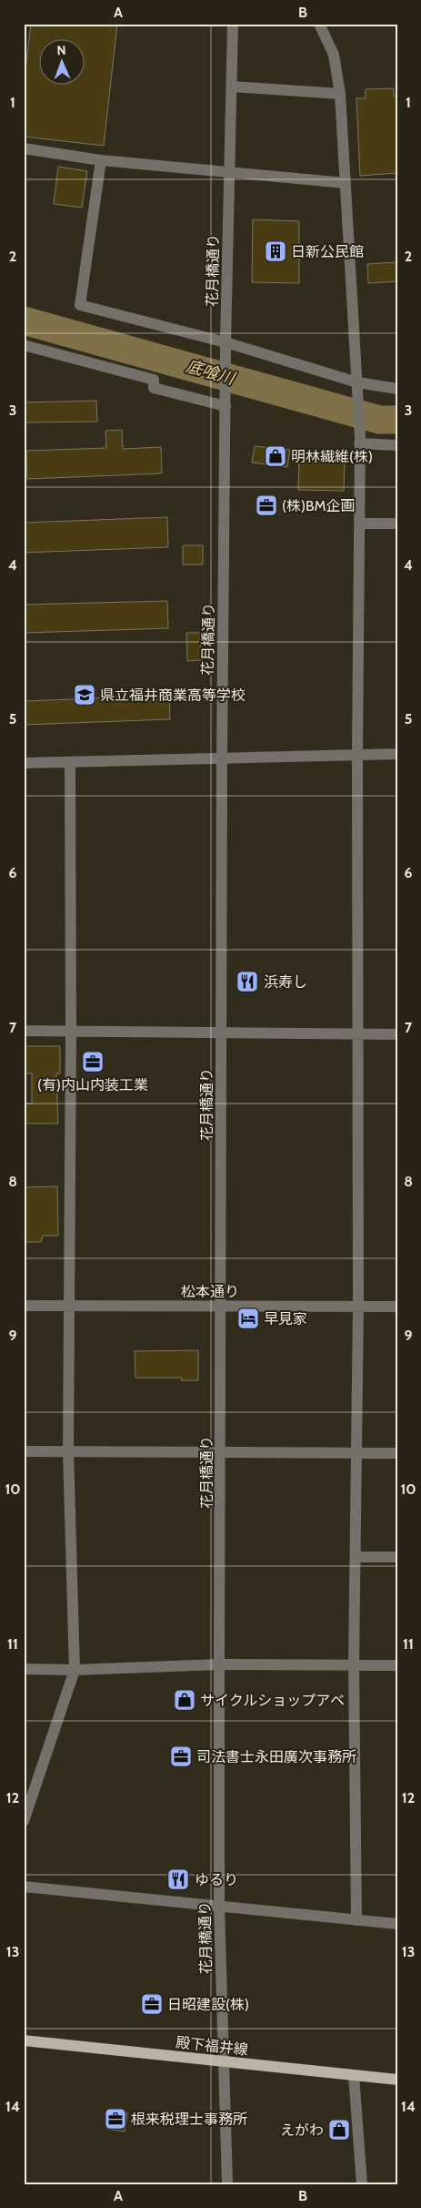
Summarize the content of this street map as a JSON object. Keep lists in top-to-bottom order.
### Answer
{
  "streets": {
    "main road": ["殿下福井線"],
    "street": ["花月橋通り", "松本通り"]
  },
  "crossings": [
    ["花月橋通り", "松本通り"],
    ["花月橋通り", "殿下福井線"]
  ],
  "water": ["底喰川"],
  "places": {
    "building": ["日新公民館"],
    "shop": ["明林繊維(株)", "サイクルショップアベ", "えがわ"],
    "office": [
      "(株)BM企画",
      "(有)内山内装工業",
      "司法書士永田廣次事務所",
      "日昭建設(株)",
      "根来税理士事務所"
    ],
    "school or university": ["県立福井商業高等学校"],
    "restaurant": ["浜寿し", "ゆるり"],
    "hotel": ["早見家"]
  },
  "north": "top",
  "grid": {
    "columns": ["A", "B"],
    "rows": [
      "1",
      "2",
      "3",
      "4",
      "5",
      "6",
      "7",
      "8",
      "9",
      "10",
      "11",
      "12",
      "13",
      "14"
    ]
  }
}
